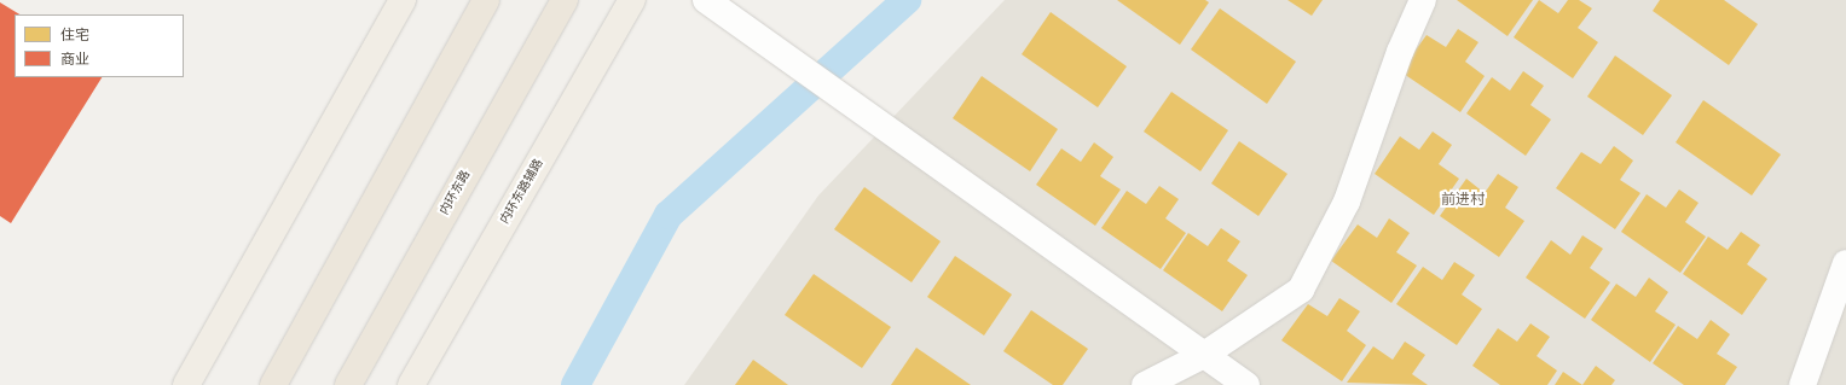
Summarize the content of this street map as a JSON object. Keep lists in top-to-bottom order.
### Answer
{
  "streets": {
    "highway": ["内环东路"],
    "main road": ["内环东路辅路"]
  },
  "districts": ["前进村"],
  "legend": ["住宅", "商业"]
}
